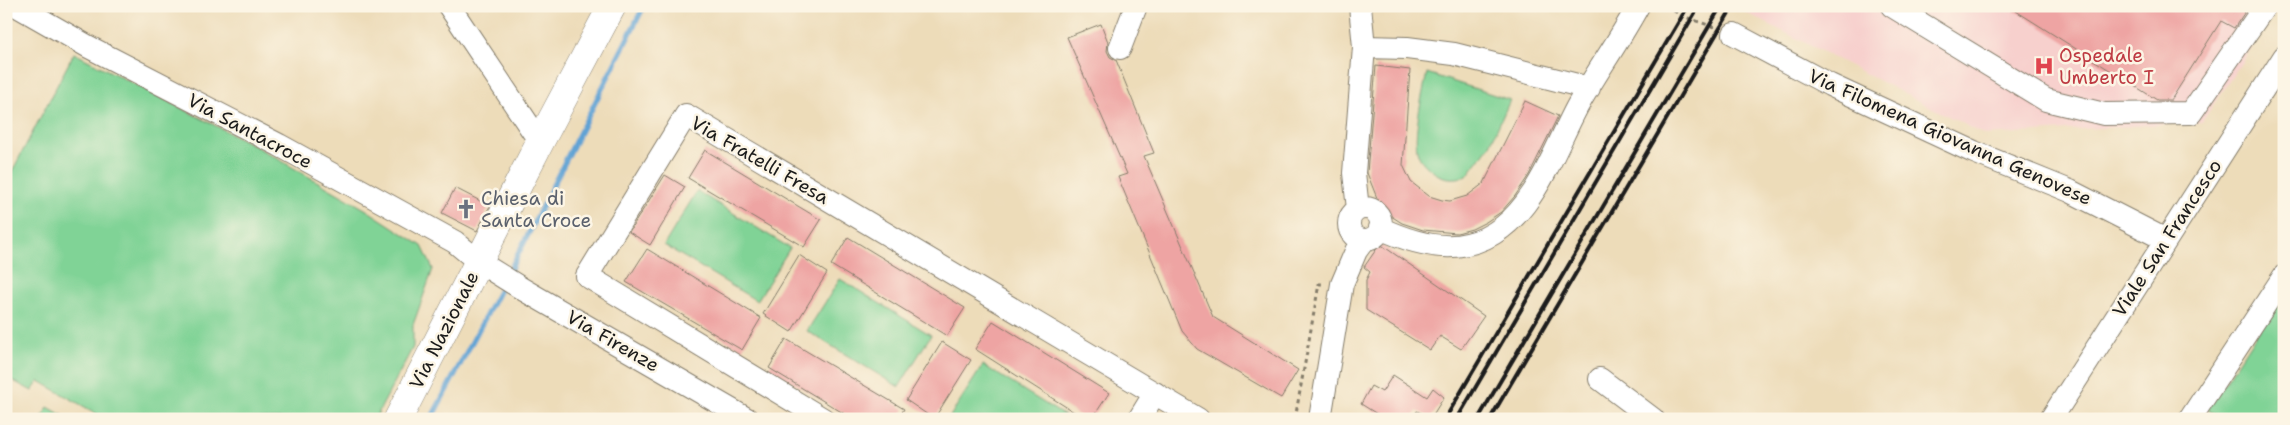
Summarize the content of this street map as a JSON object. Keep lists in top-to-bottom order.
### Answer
{
  "streets": {
    "main road": ["Via Nazionale"],
    "street": [
      "Via Santacroce",
      "Via Filomena Giovanna Genovese",
      "Via Fratelli Fresa",
      "Viale San Francesco",
      "Via Firenze"
    ]
  },
  "crossings": [
    ["Via Santacroce", "Via Nazionale"],
    ["Via Santacroce", "Via Firenze"],
    ["Via Filomena Giovanna Genovese", "Viale San Francesco"],
    ["Via Nazionale", "Via Firenze"]
  ],
  "places": {
    "hospital": ["Ospedale Umberto I"],
    "church": ["Chiesa di Santa Croce"]
  }
}
